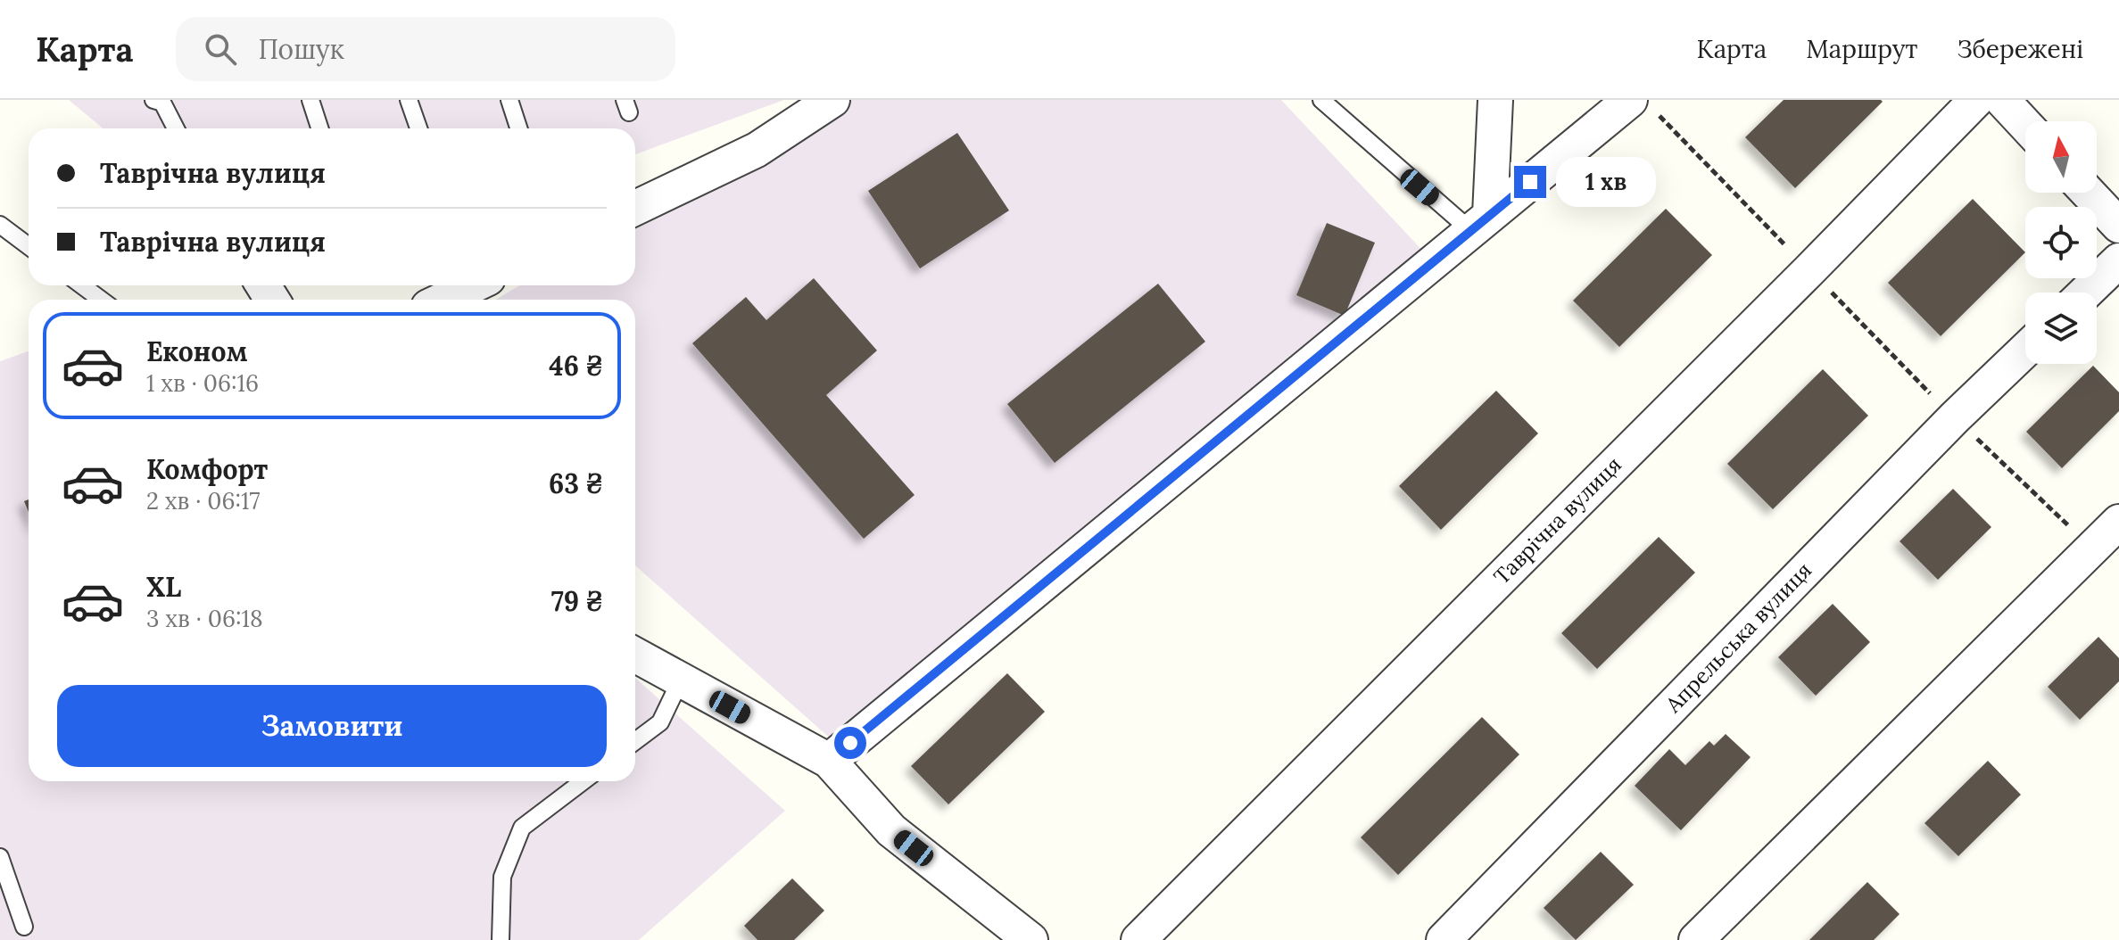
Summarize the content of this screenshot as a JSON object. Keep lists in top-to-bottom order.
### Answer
{
  "streets": {
    "street": ["Таврічна вулиця", "Апрельська вулиця"]
  },
  "north": "top",
  "page": {
    "header": "Карта",
    "search": "Пошук",
    "nav": ["Карта", "Маршрут", "Збережені"],
    "banner": ["Таврічна вулиця", "Таврічна вулиця"],
    "bubble": "1 хв",
    "list": [
      {
        "name": "Економ",
        "note": "1 хв · 06:16",
        "value": "46 ₴"
      },
      {
        "name": "Комфорт",
        "note": "2 хв · 06:17",
        "value": "63 ₴"
      },
      {
        "name": "XL",
        "note": "3 хв · 06:18",
        "value": "79 ₴"
      }
    ],
    "buttons": "Замовити"
  }
}
